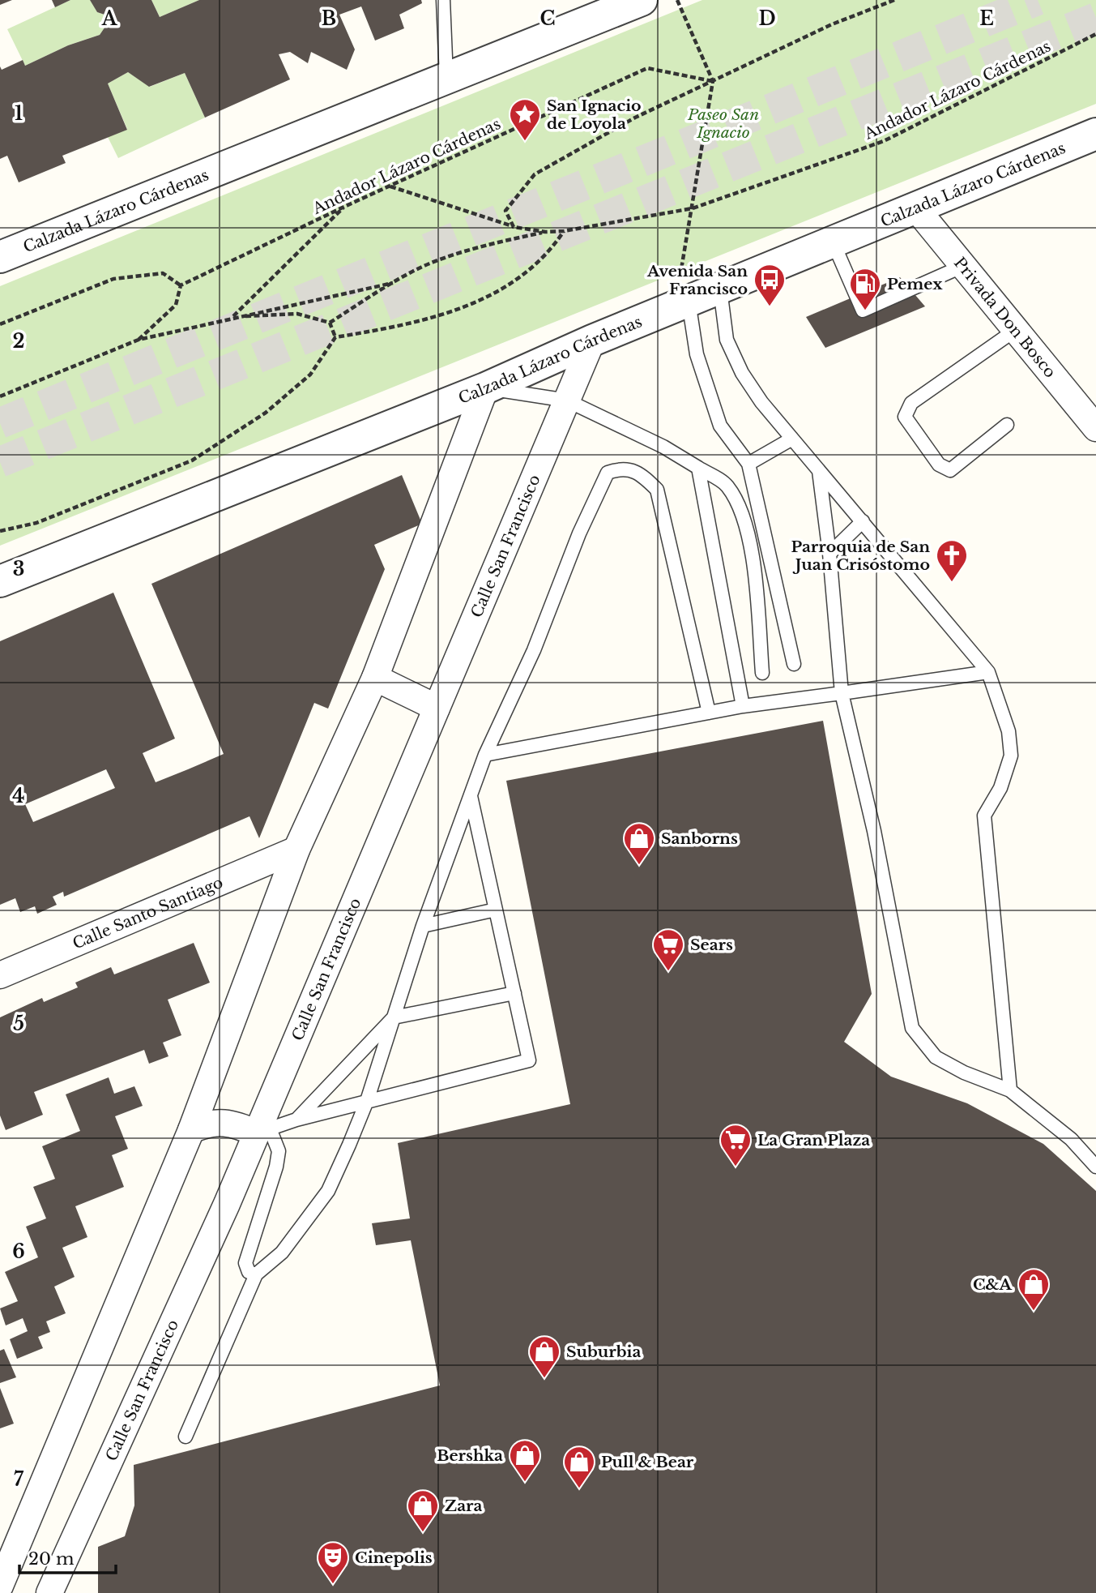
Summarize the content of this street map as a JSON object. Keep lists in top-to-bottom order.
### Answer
{
  "streets": {
    "street": [
      "Calzada Lázaro Cárdenas",
      "Privada Don Bosco",
      "Calle San Francisco",
      "Calle Santo Santiago"
    ],
    "path": ["Andador Lázaro Cárdenas"]
  },
  "crossings": [
    ["Calzada Lázaro Cárdenas", "Privada Don Bosco"],
    ["Calzada Lázaro Cárdenas", "Calle San Francisco"]
  ],
  "parks": ["Paseo San Ignacio"],
  "places": {
    "place": ["San Ignacio de Loyola"],
    "bus stop": ["Avenida San Francisco"],
    "fuel station": ["Pemex"],
    "church": ["Parroquia de San Juan Crisóstomo"],
    "shop": [
      "Sanborns",
      "C&A",
      "Suburbia",
      "Bershka",
      "Pull & Bear",
      "Zara"
    ],
    "supermarket": ["Sears", "La Gran Plaza"],
    "theatre": ["Cinepolis"]
  },
  "scale_bar": "20 m",
  "grid": {
    "columns": [
      "A",
      "B",
      "C",
      "D",
      "E"
    ],
    "rows": [
      "1",
      "2",
      "3",
      "4",
      "5",
      "6",
      "7"
    ]
  }
}
